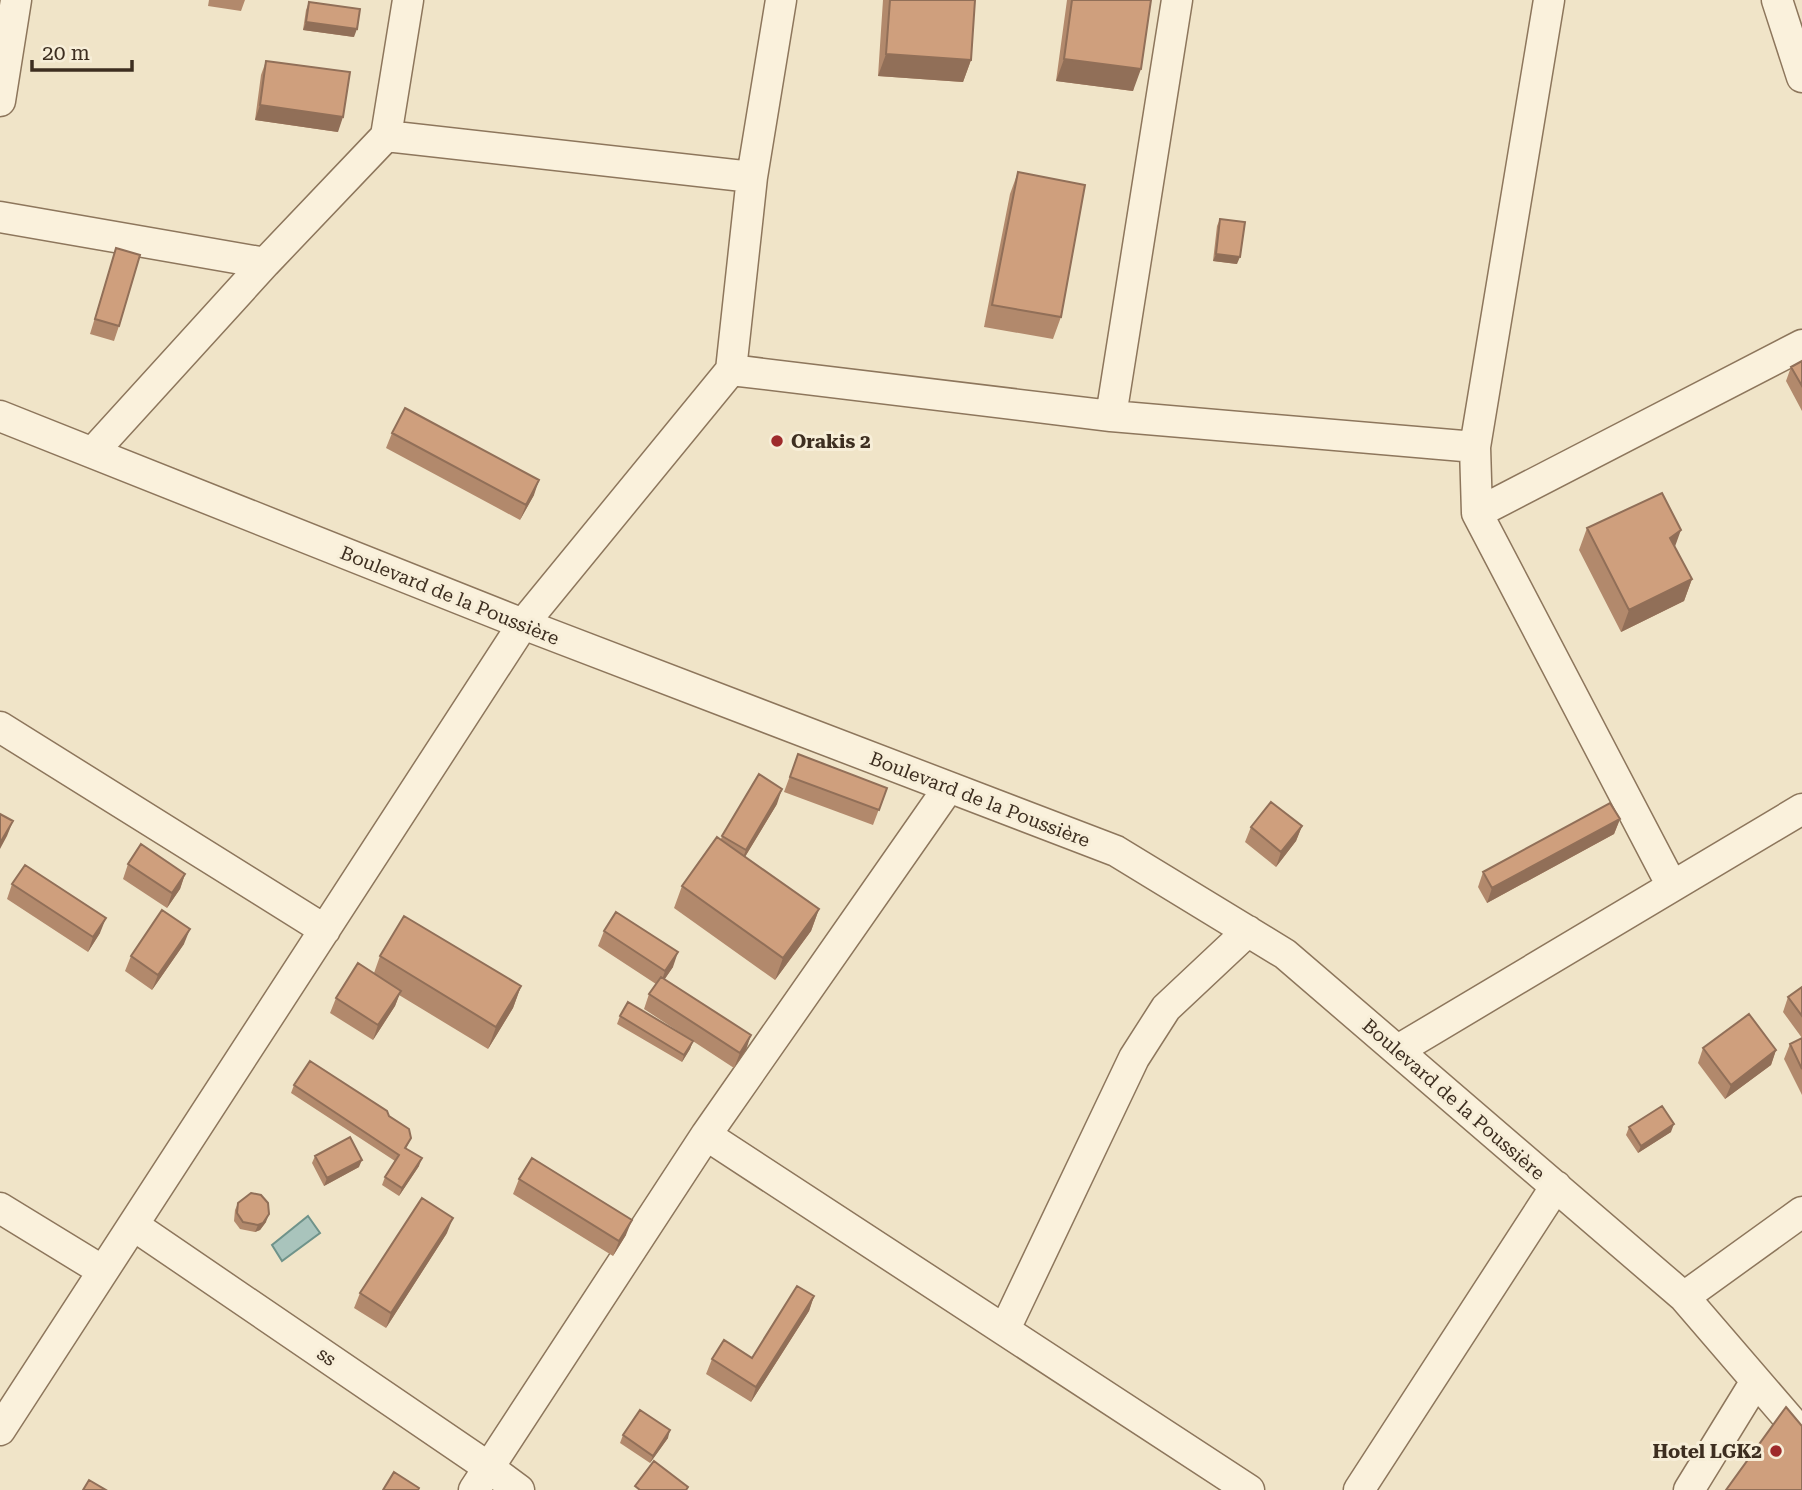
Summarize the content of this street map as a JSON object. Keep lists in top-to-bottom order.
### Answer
{
  "streets": {
    "street": ["Boulevard de la Poussière", "ss"]
  },
  "places": ["Orakis 2", "Hotel LGK2"],
  "scale_bar": "20 m"
}
